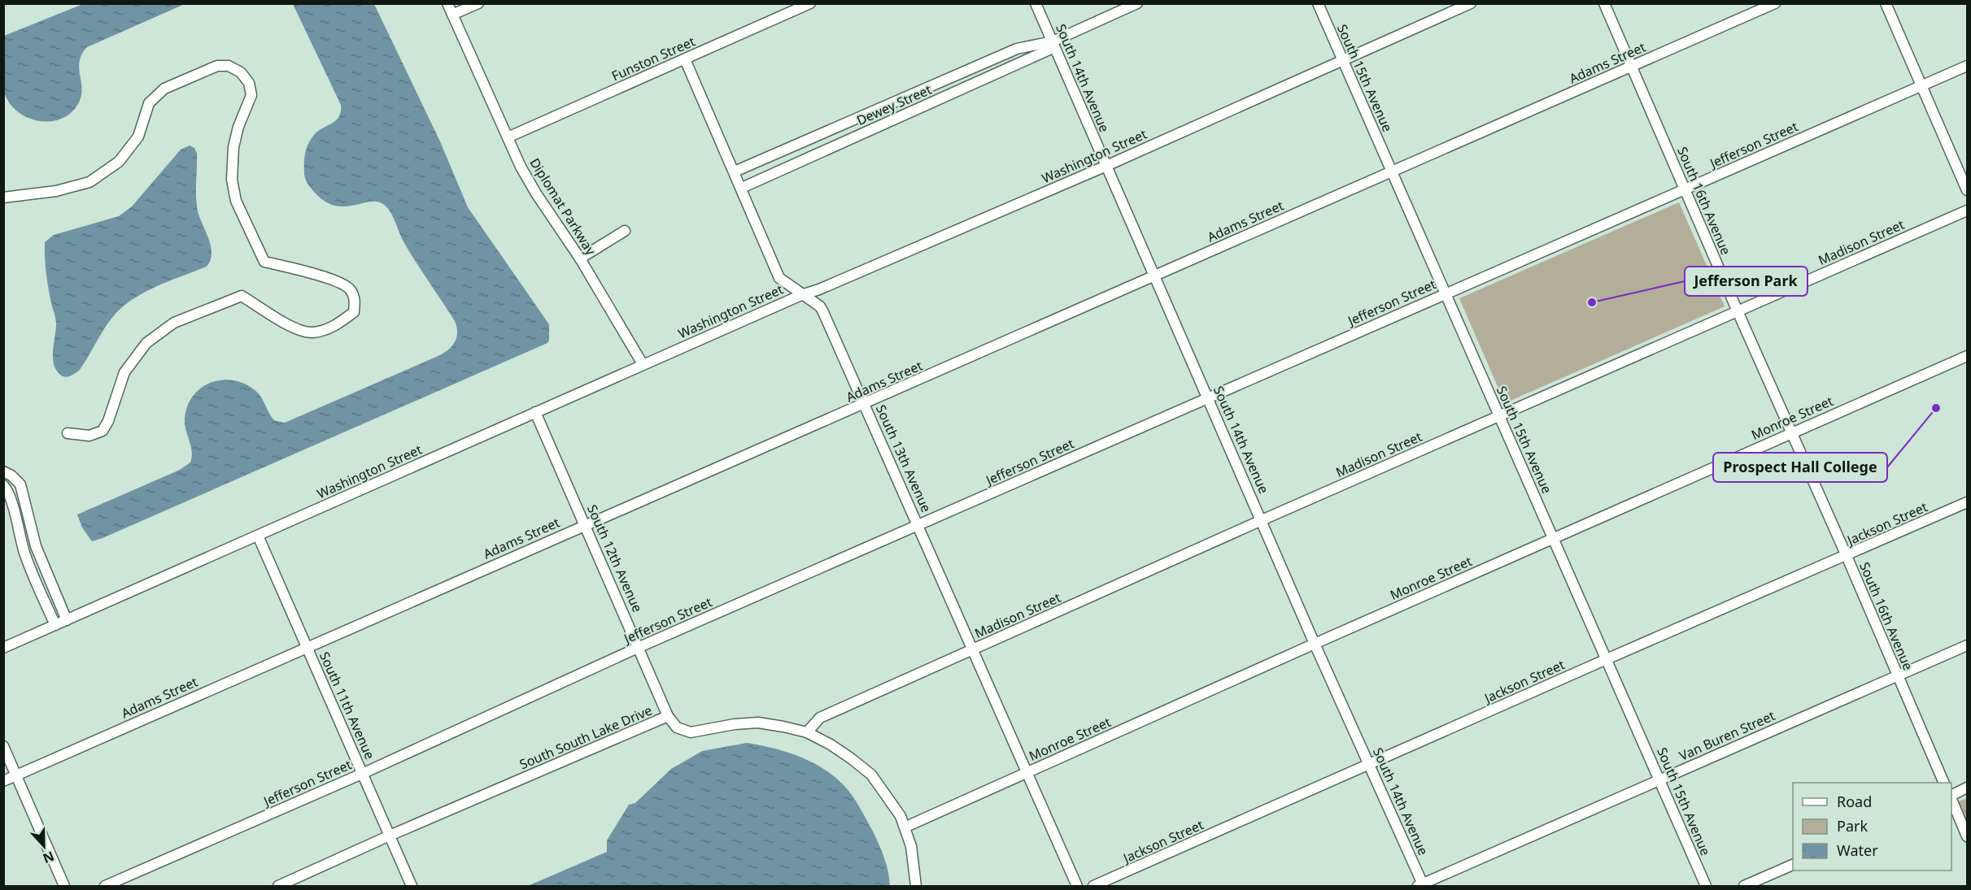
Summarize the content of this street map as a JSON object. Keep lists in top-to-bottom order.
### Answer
{
  "streets": {
    "street": [
      "Funston Street",
      "Adams Street",
      "South 14th Avenue",
      "South 15th Avenue",
      "Dewey Street",
      "Jefferson Street",
      "Washington Street",
      "South 16th Avenue",
      "Diplomat Parkway",
      "Madison Street",
      "Monroe Street",
      "South 13th Avenue",
      "Jackson Street",
      "South 12th Avenue",
      "South 11th Avenue",
      "Van Buren Street",
      "South South Lake Drive"
    ]
  },
  "crossings": [
    ["Funston Street", "Diplomat Parkway"],
    ["Funston Street", "South 13th Avenue"],
    ["Adams Street", "South 14th Avenue"],
    ["Adams Street", "South 15th Avenue"],
    ["Adams Street", "South 16th Avenue"],
    ["Adams Street", "South 13th Avenue"],
    ["Adams Street", "South 12th Avenue"],
    ["Adams Street", "South 11th Avenue"],
    ["South 14th Avenue", "Dewey Street"],
    ["South 14th Avenue", "Jefferson Street"],
    ["South 14th Avenue", "Washington Street"],
    ["South 14th Avenue", "Madison Street"],
    ["South 14th Avenue", "Monroe Street"],
    ["South 14th Avenue", "Jackson Street"],
    ["South 14th Avenue", "Van Buren Street"],
    ["South 15th Avenue", "Jefferson Street"],
    ["South 15th Avenue", "Washington Street"],
    ["South 15th Avenue", "Madison Street"],
    ["South 15th Avenue", "Monroe Street"],
    ["South 15th Avenue", "Jackson Street"],
    ["South 15th Avenue", "Van Buren Street"],
    ["Dewey Street", "South 13th Avenue"],
    ["Jefferson Street", "South 16th Avenue"],
    ["Jefferson Street", "South 13th Avenue"],
    ["Jefferson Street", "South 12th Avenue"],
    ["Jefferson Street", "South 11th Avenue"],
    ["Washington Street", "Diplomat Parkway"],
    ["Washington Street", "South 13th Avenue"],
    ["Washington Street", "South 12th Avenue"],
    ["Washington Street", "South 11th Avenue"],
    ["South 16th Avenue", "Madison Street"],
    ["South 16th Avenue", "Monroe Street"],
    ["South 16th Avenue", "Jackson Street"],
    ["South 16th Avenue", "Van Buren Street"],
    ["Madison Street", "South 13th Avenue"],
    ["Madison Street", "South South Lake Drive"],
    ["Monroe Street", "South 13th Avenue"],
    ["Monroe Street", "South South Lake Drive"],
    ["South 12th Avenue", "South South Lake Drive"],
    ["South 11th Avenue", "South South Lake Drive"]
  ],
  "places": ["Jefferson Park", "Prospect Hall College"],
  "legend": ["Road", "Park", "Water"],
  "north": "bottom"
}
